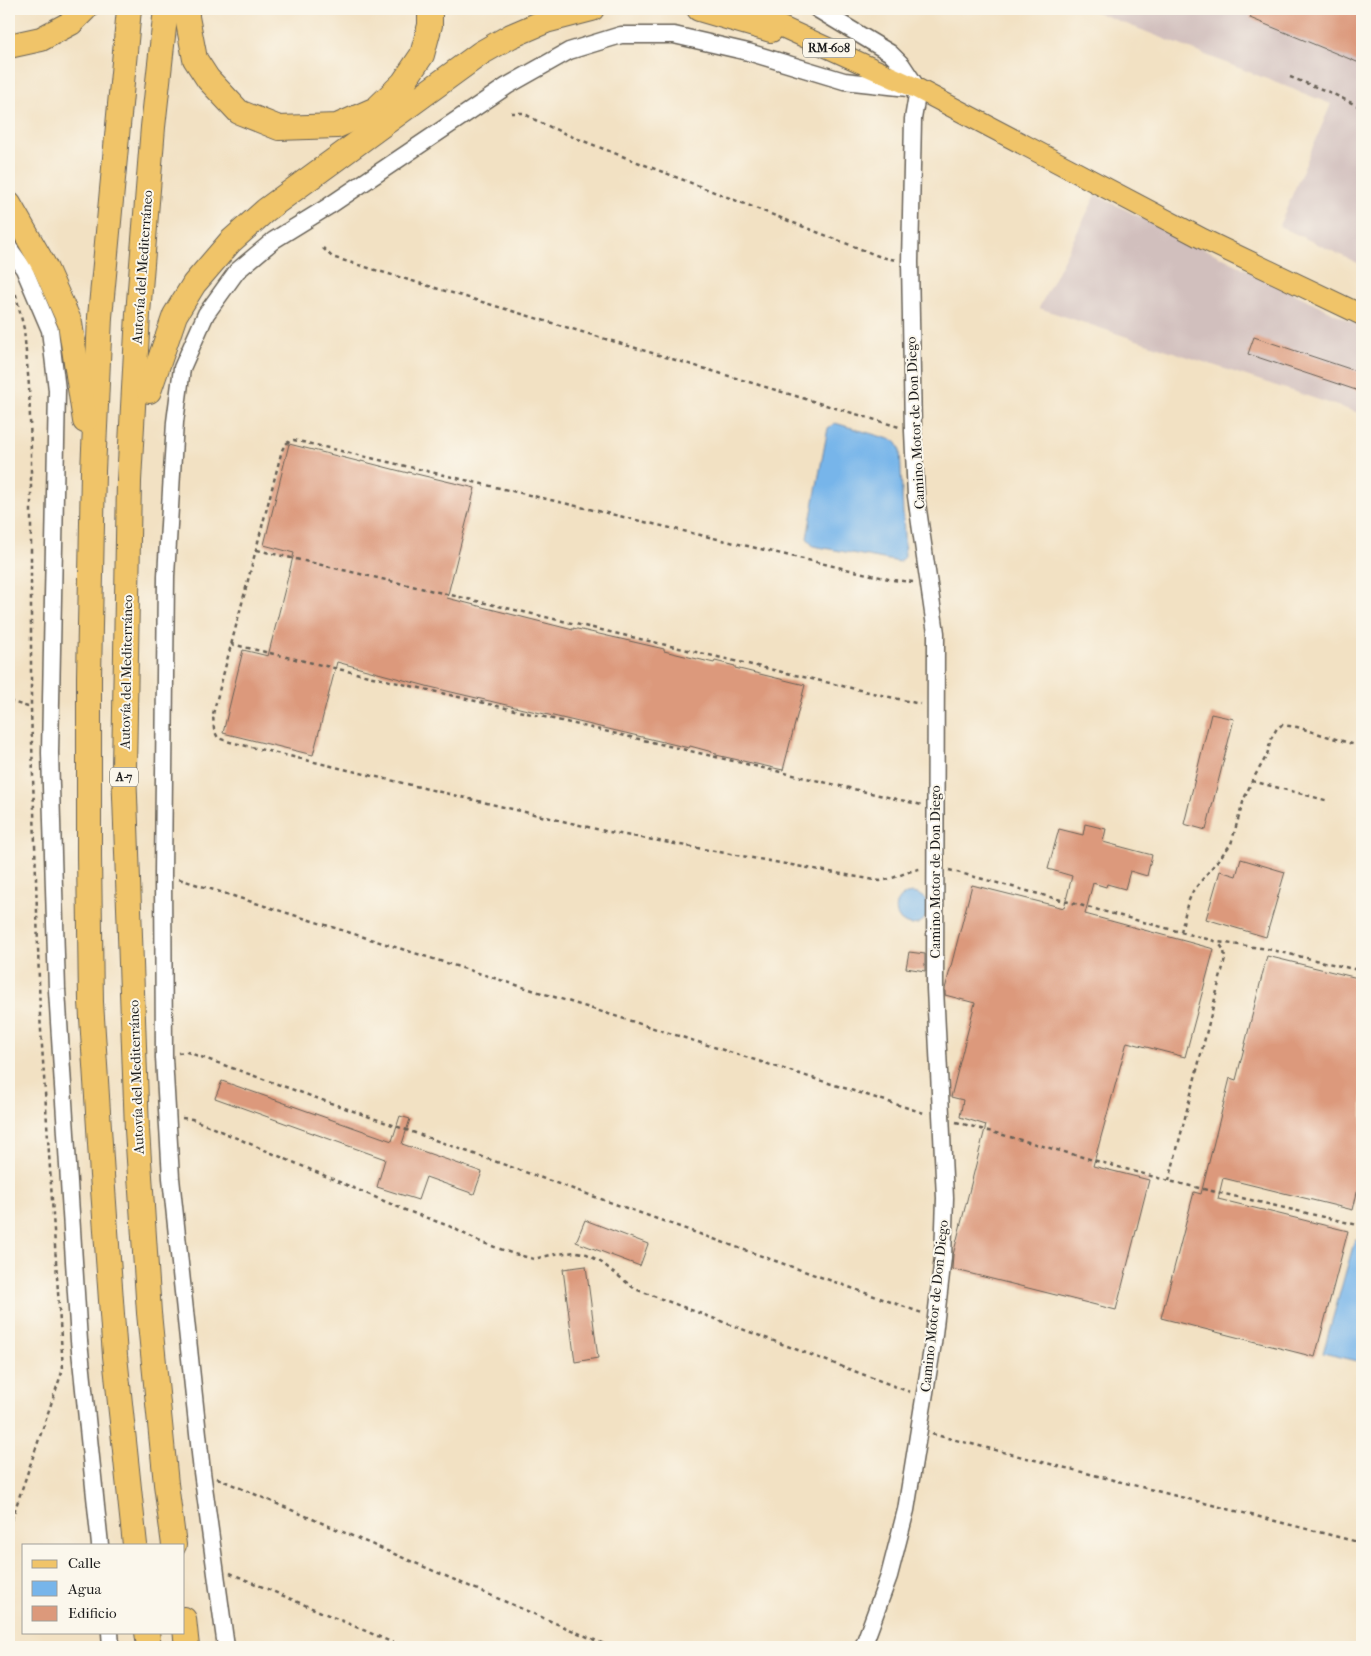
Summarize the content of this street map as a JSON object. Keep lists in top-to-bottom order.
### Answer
{
  "streets": {
    "highway": ["Autovía del Mediterráneo", "A-7"],
    "street": ["Camino Motor de Don Diego"]
  },
  "legend": ["Calle", "Agua", "Edificio"]
}
